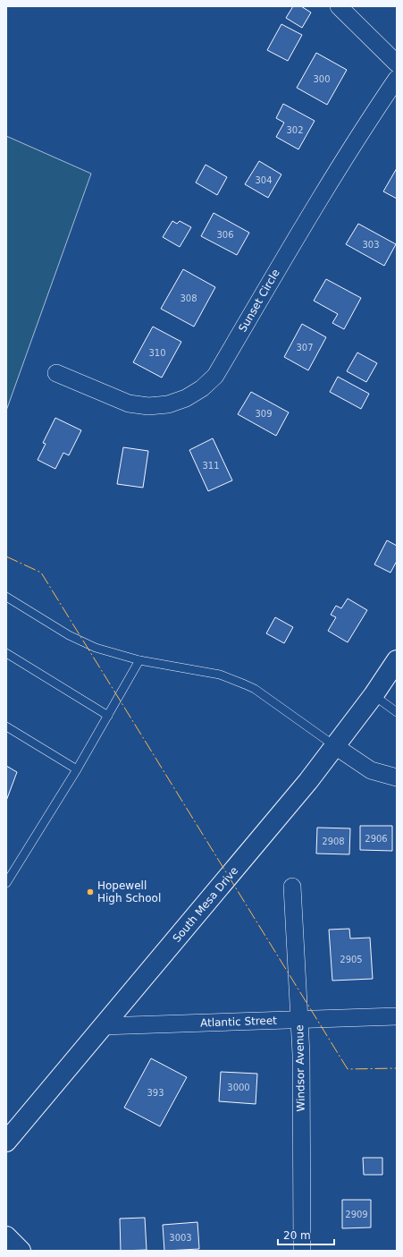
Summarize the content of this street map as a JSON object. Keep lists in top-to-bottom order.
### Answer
{
  "streets": {
    "main road": ["South Mesa Drive"],
    "street": ["Sunset Circle", "Atlantic Street", "Windsor Avenue"]
  },
  "crossings": [
    ["South Mesa Drive", "Atlantic Street"],
    ["Atlantic Street", "Windsor Avenue"]
  ],
  "places": ["Hopewell High School"],
  "house_numbers": [
    "300",
    "302",
    "304",
    "306",
    "303",
    "308",
    "307",
    "310",
    "309",
    "311",
    "2906",
    "2908",
    "2905",
    "3000",
    "393",
    "2909",
    "3003"
  ],
  "scale_bar": "20 m"
}
